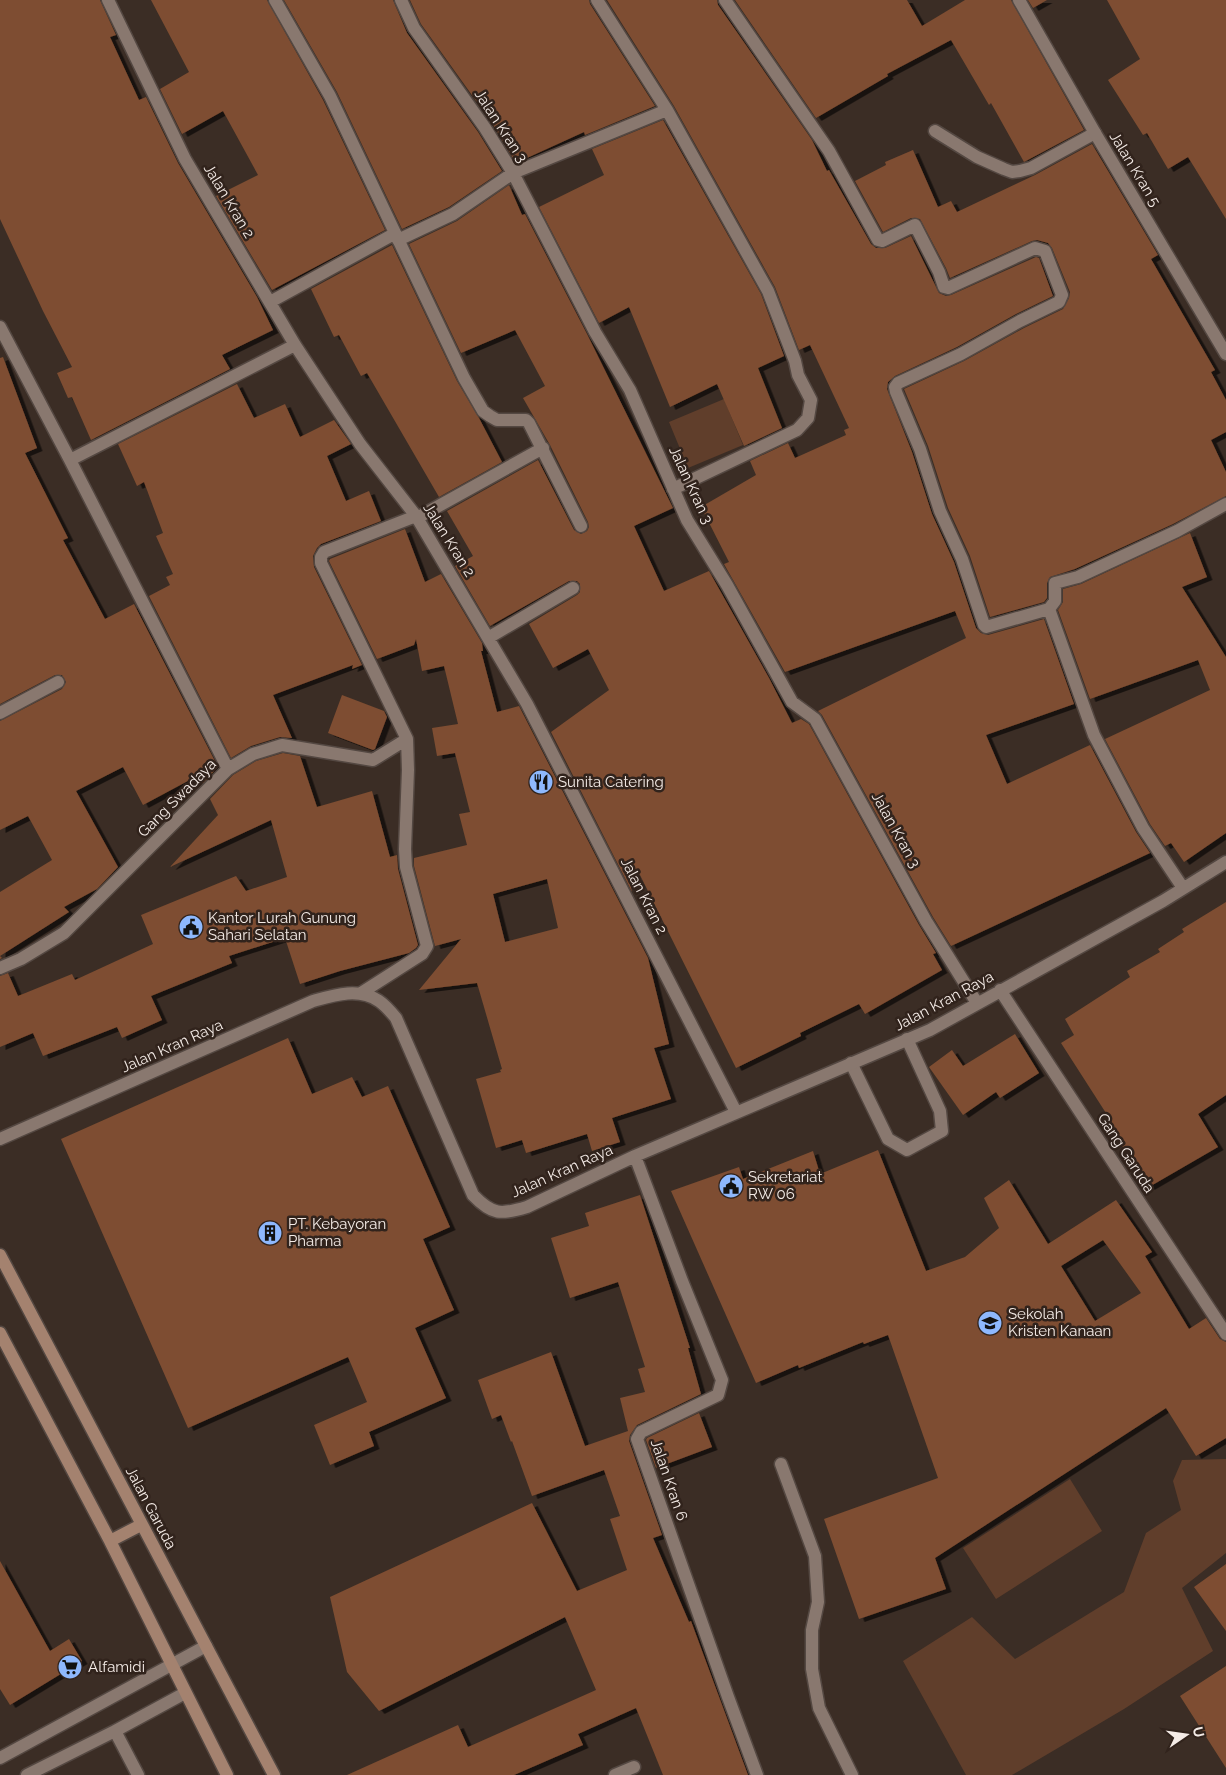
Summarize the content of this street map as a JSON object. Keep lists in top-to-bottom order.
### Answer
{
  "streets": {
    "main road": ["Jalan Garuda"],
    "street": [
      "Jalan Kran 3",
      "Jalan Kran 5",
      "Jalan Kran 2",
      "Gang Swadaya",
      "Jalan Kran Raya",
      "Gang Garuda",
      "Jalan Kran 6"
    ]
  },
  "crossings": [
    ["Jalan Kran 3", "Jalan Kran Raya"],
    ["Jalan Kran 2", "Jalan Kran Raya"],
    ["Jalan Kran Raya", "Gang Garuda"],
    ["Jalan Kran Raya", "Jalan Kran 6"]
  ],
  "places": {
    "restaurant": ["Sunita Catering"],
    "public building": ["Kantor Lurah Gunung Sahari Selatan", "Sekretariat RW 06"],
    "building": ["PT. Kebayoran Pharma"],
    "school or university": ["Sekolah Kristen Kanaan"],
    "supermarket": ["Alfamidi"]
  },
  "north": "right"
}
